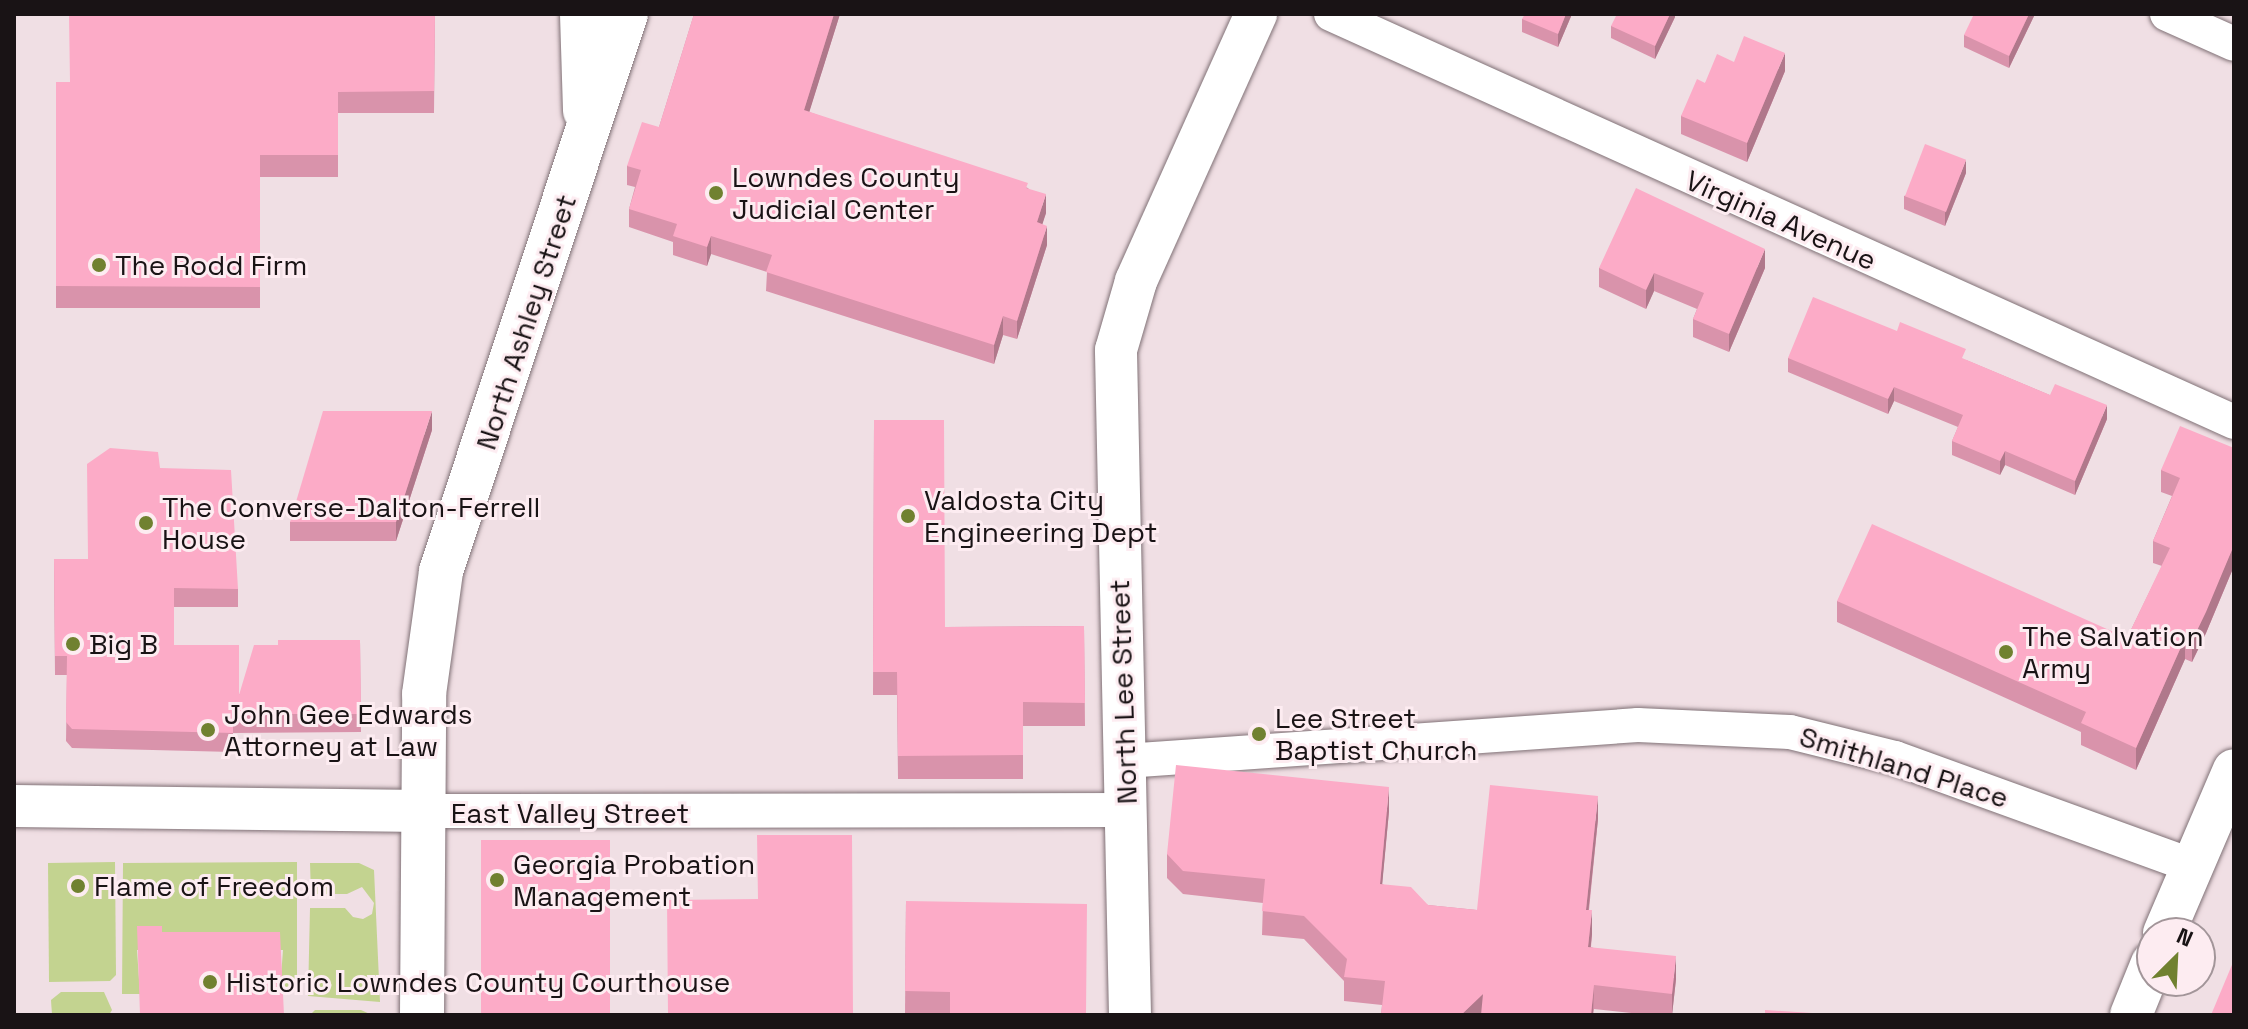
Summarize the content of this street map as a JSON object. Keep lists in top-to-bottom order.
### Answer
{
  "streets": {
    "main road": ["North Ashley Street"],
    "street": [
      "Virginia Avenue",
      "North Lee Street",
      "Smithland Place",
      "East Valley Street"
    ]
  },
  "crossings": [
    ["North Ashley Street", "East Valley Street"],
    ["North Lee Street", "Smithland Place"],
    ["North Lee Street", "East Valley Street"]
  ],
  "places": [
    "Lowndes County Judicial Center",
    "The Rodd Firm",
    "Valdosta City Engineering Dept",
    "The Converse-Dalton-Ferrell House",
    "Big B",
    "The Salvation Army",
    "John Gee Edwards Attorney at Law",
    "Lee Street Baptist Church",
    "Georgia Probation Management",
    "Flame of Freedom",
    "Historic Lowndes County Courthouse"
  ],
  "north": "top right"
}
